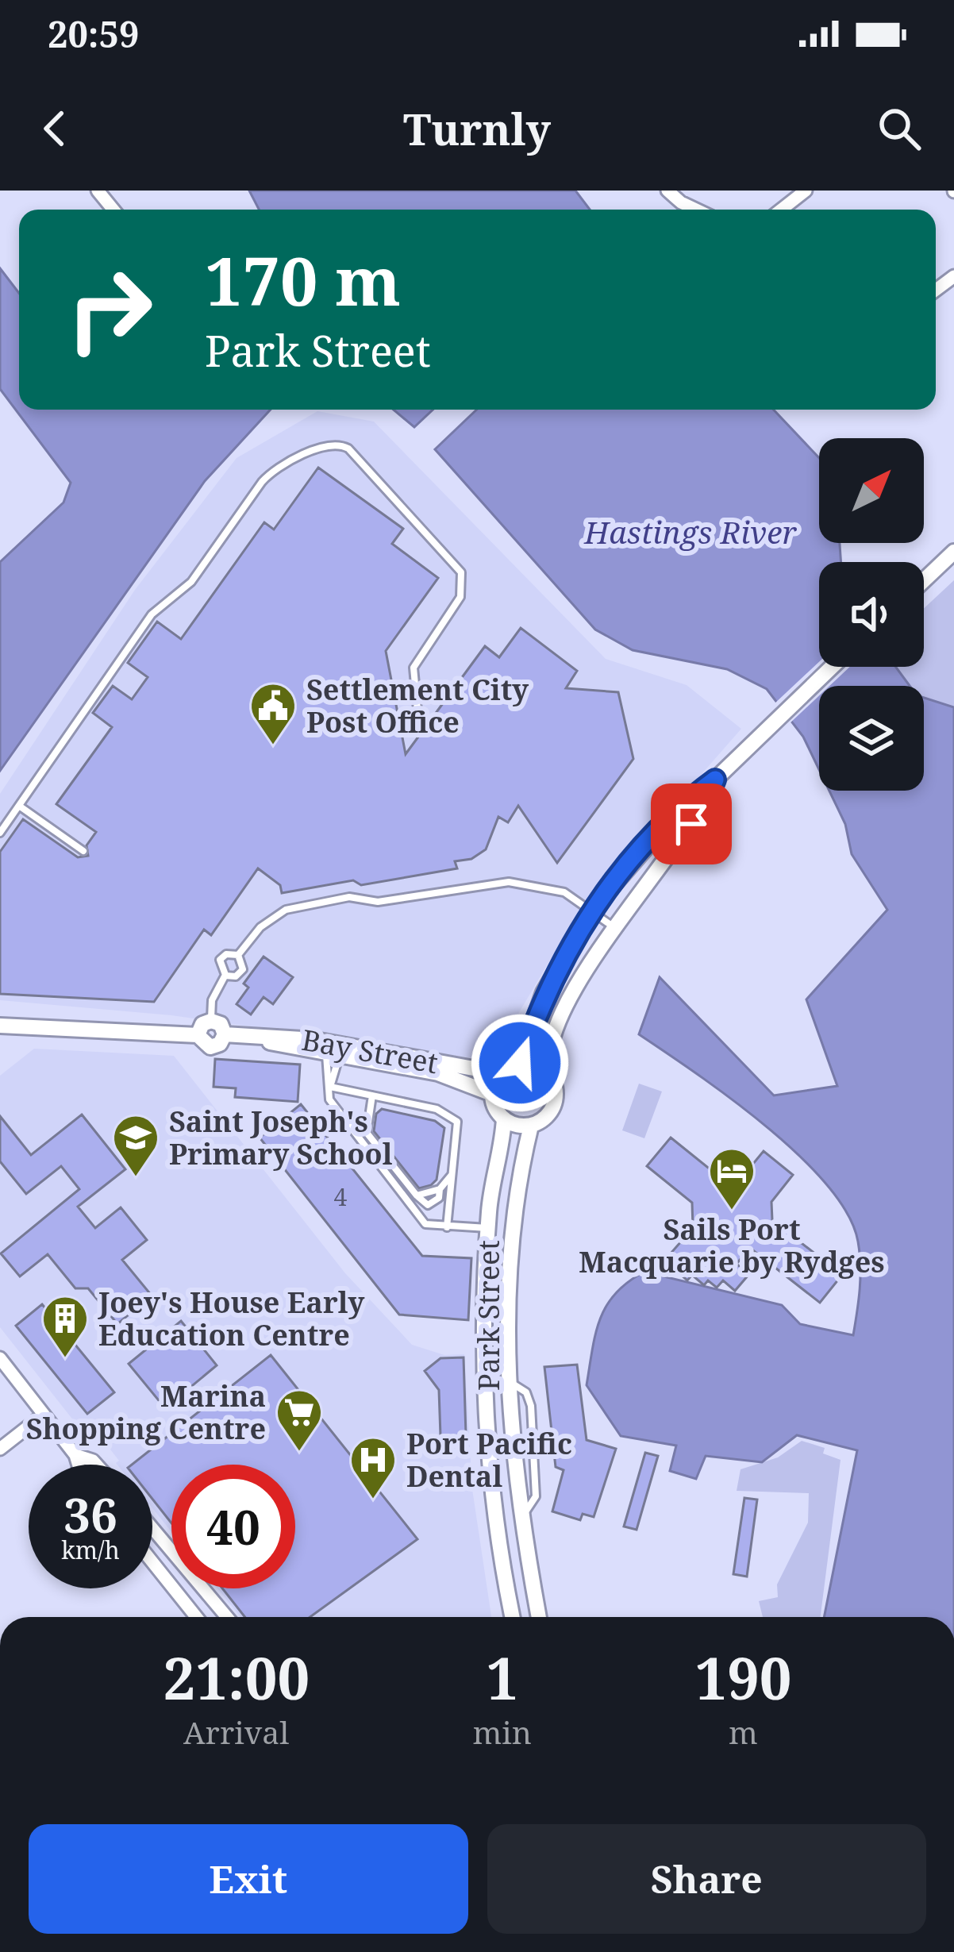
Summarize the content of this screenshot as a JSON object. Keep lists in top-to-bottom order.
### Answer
{
  "streets": {
    "street": ["Bay Street", "Park Street"]
  },
  "crossings": [
    ["Bay Street", "Park Street"]
  ],
  "water": ["Hastings River"],
  "places": {
    "public building": ["Settlement City Post Office"],
    "school or university": ["Saint Joseph's Primary School"],
    "hotel": ["Sails Port Macquarie by Rydges"],
    "building": ["Joey's House Early Education Centre"],
    "supermarket": ["Marina Shopping Centre"],
    "hospital": ["Port Pacific Dental"]
  },
  "house_numbers": ["4"],
  "north": "top right",
  "page": {
    "status": "20:59",
    "header": "Turnly",
    "turn": ["170 m", "Park Street"],
    "speed": "36 km/h",
    "limit": "40",
    "eta": [
      "21:00",
      "Arrival",
      "1",
      "min",
      "190",
      "m"
    ],
    "buttons": ["Exit", "Share"]
  }
}
